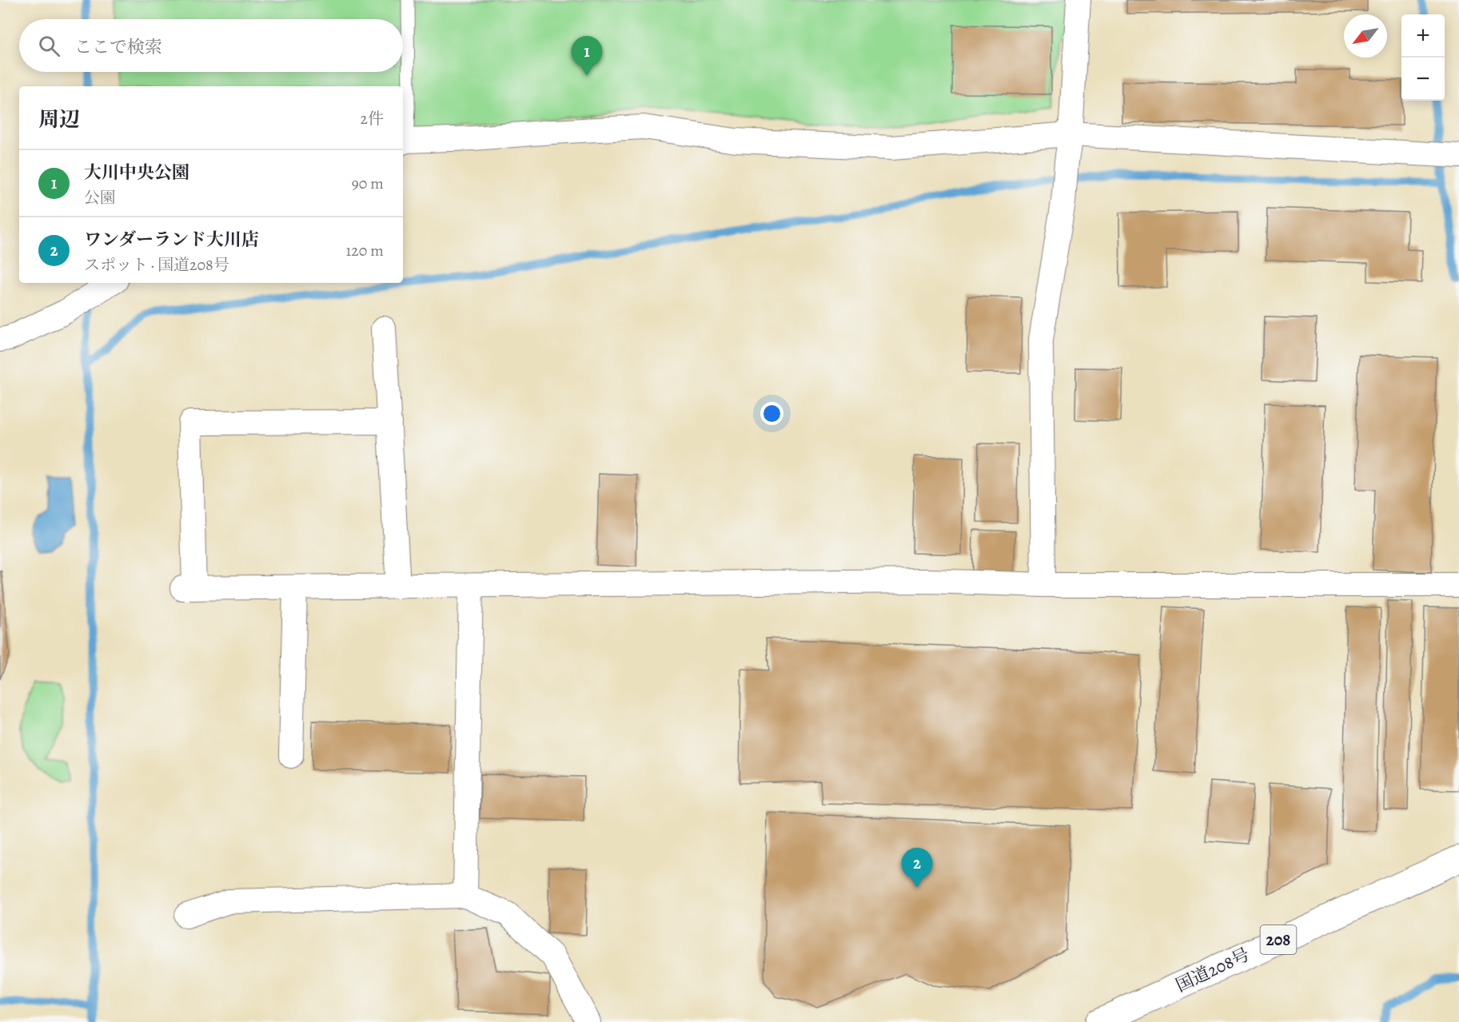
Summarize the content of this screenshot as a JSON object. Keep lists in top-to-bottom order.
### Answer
{
  "streets": {
    "highway": ["208", "国道208号"]
  },
  "north": "bottom left",
  "page": {
    "map_buttons": ["+", "−"],
    "search": "ここで検索",
    "pins": ["1", "2"],
    "heading": ["周辺", "2件"],
    "list": [
      {
        "mark": "1",
        "name": "大川中央公園",
        "note": "公園",
        "value": "90 m"
      },
      {
        "mark": "2",
        "name": "ワンダーランド大川店",
        "note": "スポット · 国道208号",
        "value": "120 m"
      }
    ]
  }
}
